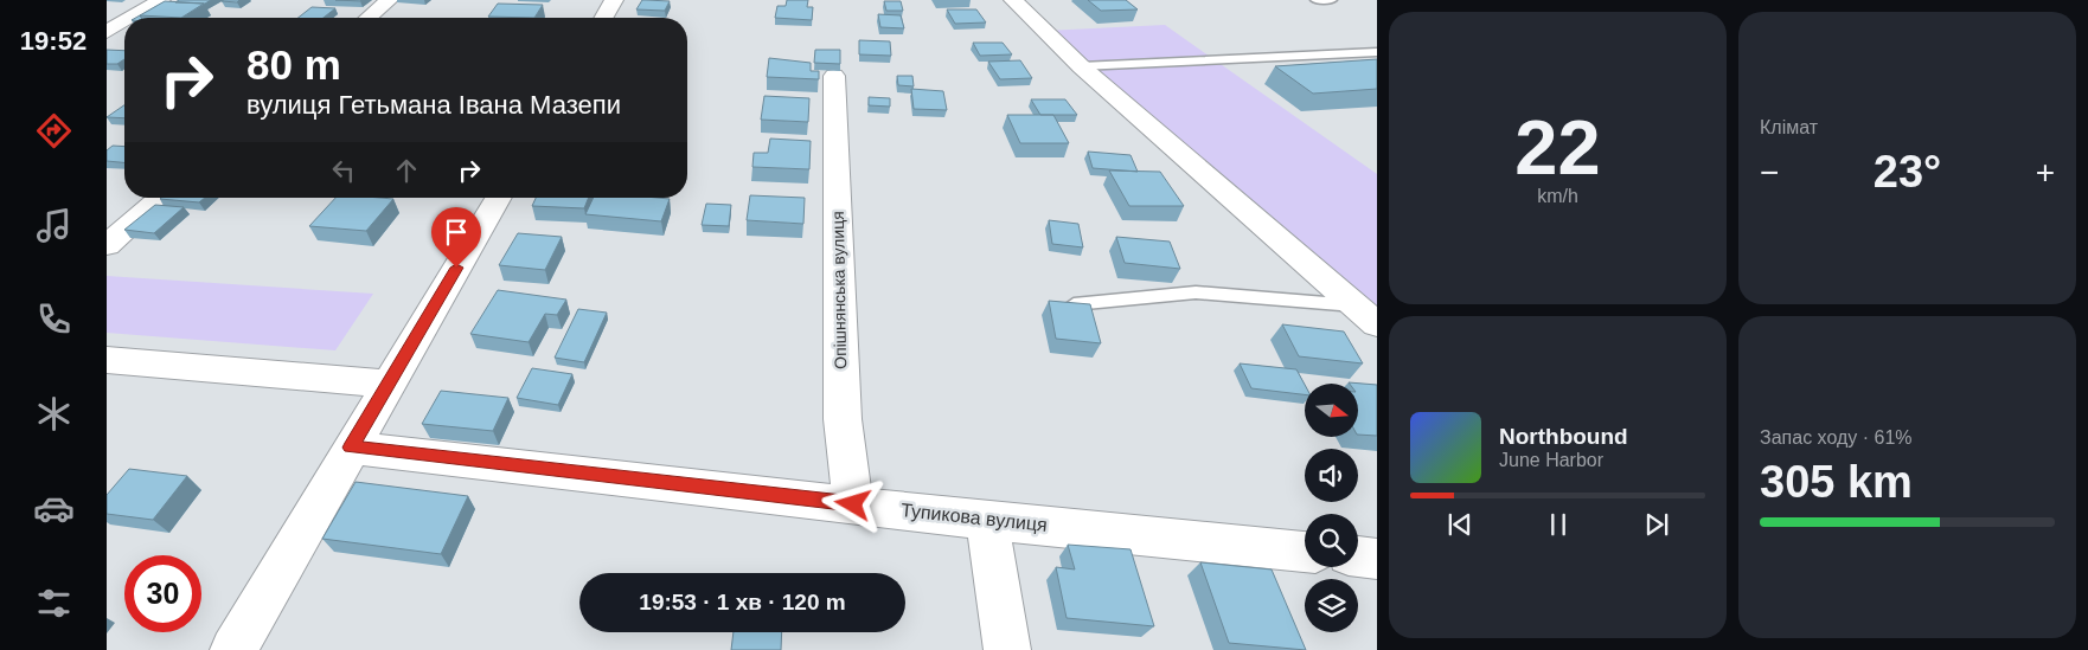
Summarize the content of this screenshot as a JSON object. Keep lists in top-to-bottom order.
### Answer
{
  "streets": {
    "street": ["Опішнянська вулиця", "Тупикова вулиця"]
  },
  "crossings": [
    ["Опішнянська вулиця", "Тупикова вулиця"]
  ],
  "north": "right",
  "page": {
    "tabs": "19:52",
    "tile": [
      ["22", "km/h"],
      "Клімат",
      ["Запас ходу · 61%", "305 km"]
    ],
    "turn": ["80 m", "вулиця Гетьмана Івана Мазепи"],
    "heat": ["−", "23°", "+"],
    "song": ["Northbound", "June Harbor"],
    "limit": "30",
    "trip": "19:53 · 1 хв · 120 m"
  }
}
